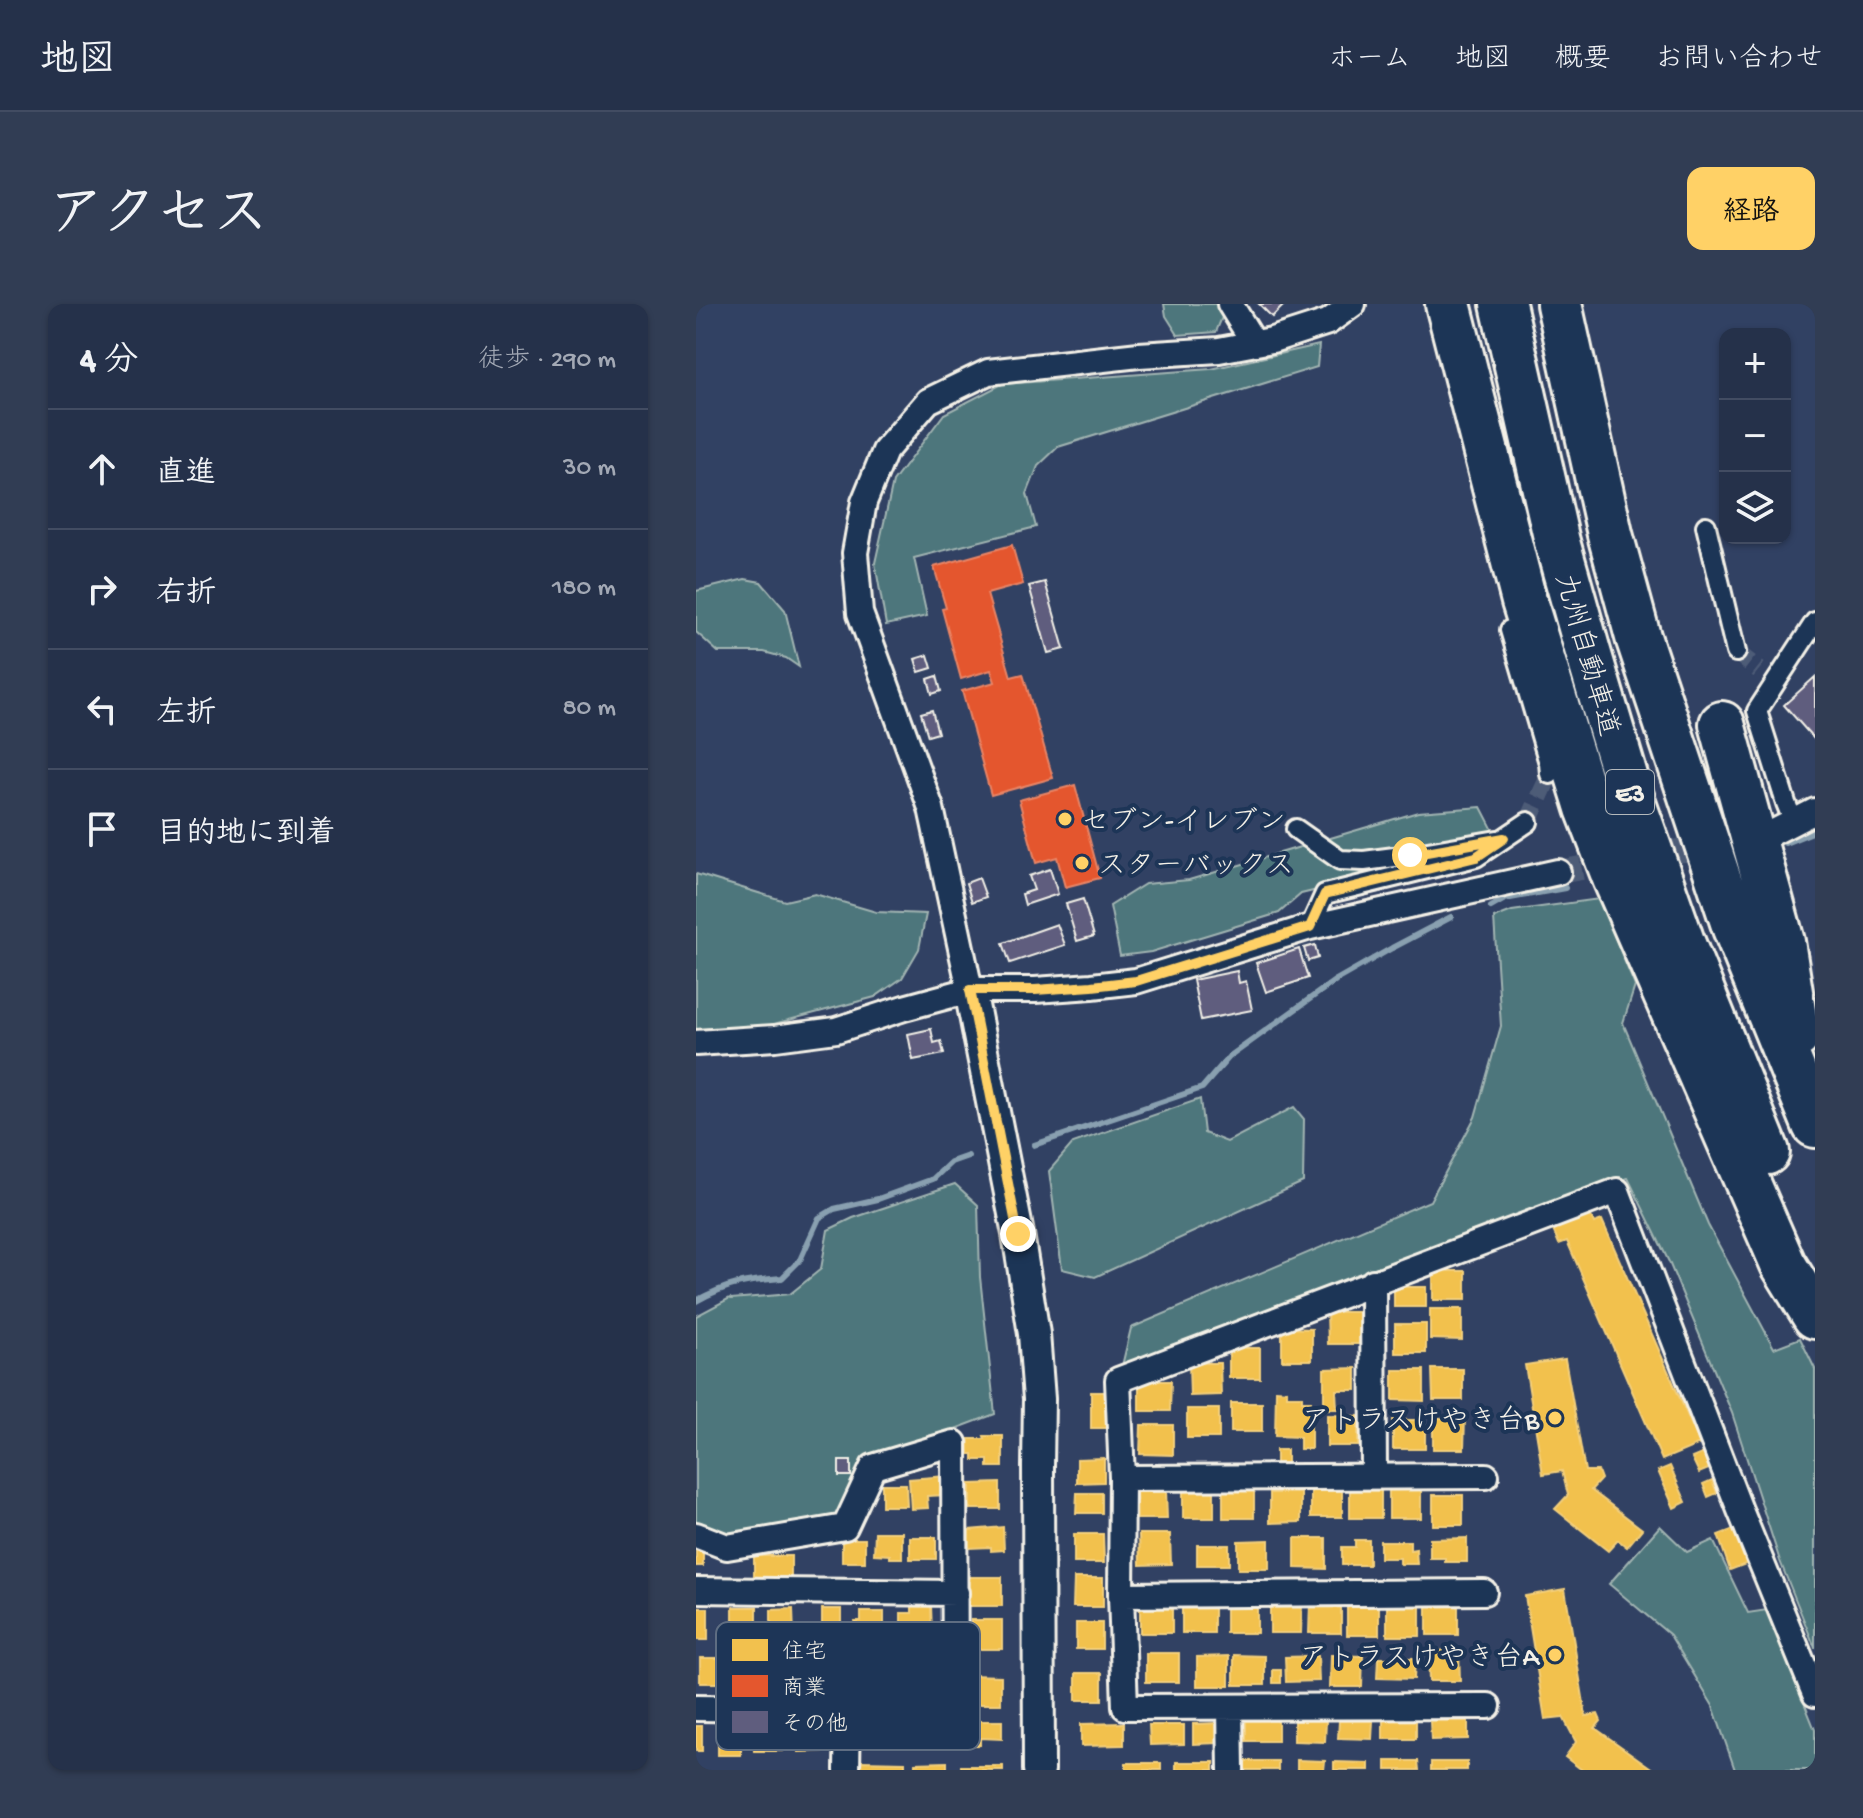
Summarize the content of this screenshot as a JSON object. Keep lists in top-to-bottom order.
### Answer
{
  "streets": {
    "highway": ["九州自動車道", "E3"]
  },
  "places": [
    "セブン-イレブン",
    "スターバックス",
    "アトラスけやき台B",
    "アトラスけやき台A"
  ],
  "legend": ["住宅", "商業", "その他"],
  "page": {
    "header": "地図",
    "nav": [
      "ホーム",
      "地図",
      "概要",
      "お問い合わせ"
    ],
    "title": "アクセス",
    "buttons": "経路",
    "heading": ["4 分", "徒歩 · 290 m"],
    "map_buttons": ["+", "−"],
    "list": [
      ["直進", "30 m"],
      ["右折", "180 m"],
      ["左折", "80 m"],
      "目的地に到着"
    ]
  }
}
